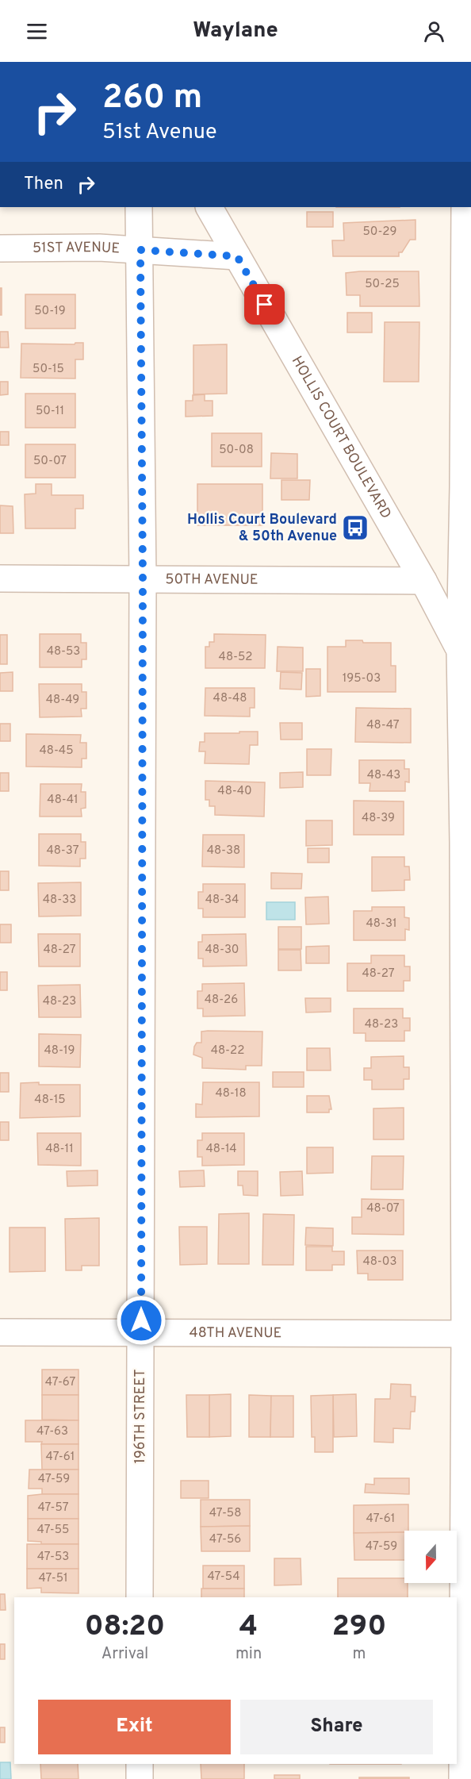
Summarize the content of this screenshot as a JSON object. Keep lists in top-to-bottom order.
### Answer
{
  "streets": {
    "street": [
      "51ST AVENUE",
      "HOLLIS COURT BOULEVARD",
      "50TH AVENUE",
      "48TH AVENUE",
      "196TH STREET"
    ]
  },
  "crossings": [
    ["51ST AVENUE", "HOLLIS COURT BOULEVARD"],
    ["51ST AVENUE", "196TH STREET"],
    ["HOLLIS COURT BOULEVARD", "50TH AVENUE"],
    ["50TH AVENUE", "196TH STREET"],
    ["48TH AVENUE", "196TH STREET"]
  ],
  "places": {
    "bus stop": ["Hollis Court Boulevard & 50th Avenue"]
  },
  "house_numbers": [
    "50-29",
    "50-25",
    "50-19",
    "50-15",
    "50-11",
    "50-08",
    "50-07",
    "48-53",
    "48-52",
    "195-03",
    "48-48",
    "48-49",
    "48-47",
    "48-45",
    "48-43",
    "48-40",
    "48-41",
    "48-39",
    "48-37",
    "48-38",
    "48-33",
    "48-34",
    "48-31",
    "48-27",
    "48-30",
    "48-27",
    "48-26",
    "48-23",
    "48-23",
    "48-19",
    "48-22",
    "48-18",
    "48-15",
    "48-11",
    "48-14",
    "48-07",
    "48-03",
    "47-67",
    "47-63",
    "47-61",
    "47-59",
    "47-57",
    "47-58",
    "47-61",
    "47-55",
    "47-56",
    "47-59",
    "47-53",
    "47-54",
    "47-51"
  ],
  "north": "bottom",
  "page": {
    "header": "Waylane",
    "turn": ["260 m", "51st Avenue"],
    "then": "Then",
    "eta": [
      "08:20",
      "Arrival",
      "4",
      "min",
      "290",
      "m"
    ],
    "buttons": ["Exit", "Share"]
  }
}
